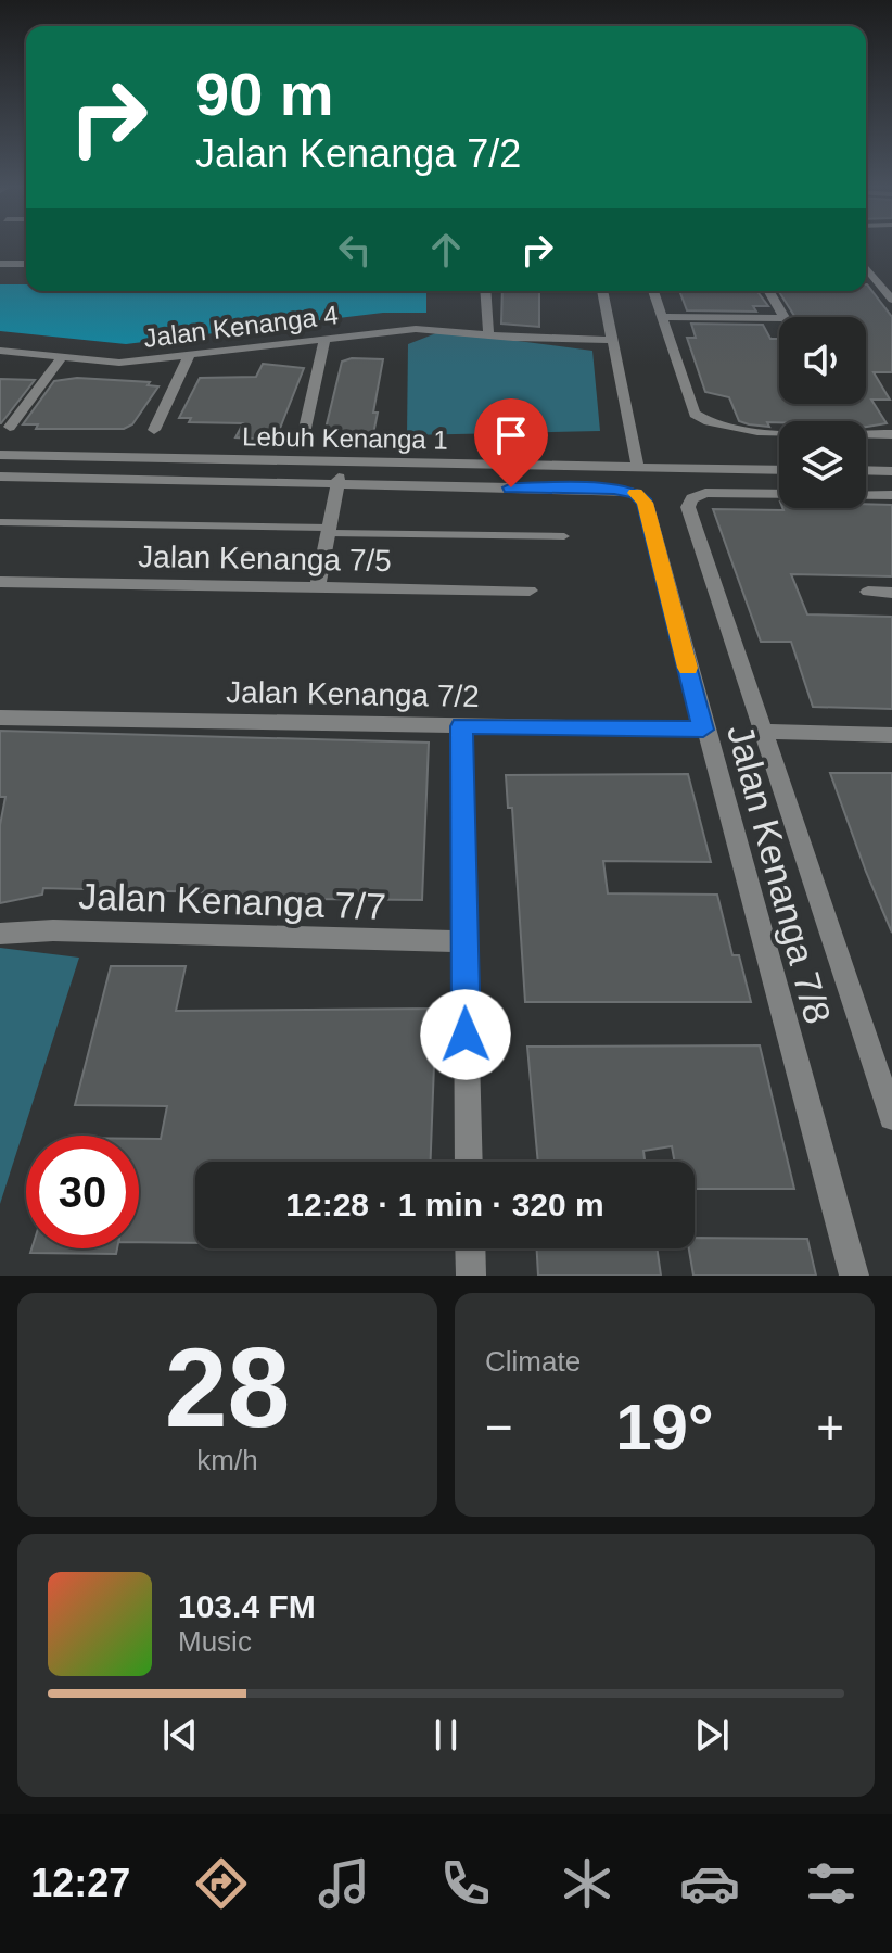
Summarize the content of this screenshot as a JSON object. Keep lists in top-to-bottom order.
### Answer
{
  "streets": {
    "street": [
      "Jalan Kenanga 4",
      "Lebuh Kenanga 1",
      "Jalan Kenanga 7/5",
      "Jalan Kenanga 7/2",
      "Jalan Kenanga 7/8",
      "Jalan Kenanga 7/7"
    ]
  },
  "crossings": [
    ["Jalan Kenanga 7/2", "Jalan Kenanga 7/8"]
  ],
  "page": {
    "turn": ["90 m", "Jalan Kenanga 7/2"],
    "limit": "30",
    "trip": "12:28 · 1 min · 320 m",
    "tile": [
      ["28", "km/h"],
      "Climate"
    ],
    "heat": ["−", "19°", "+"],
    "song": ["103.4 FM", "Music"],
    "tabs": "12:27"
  }
}
